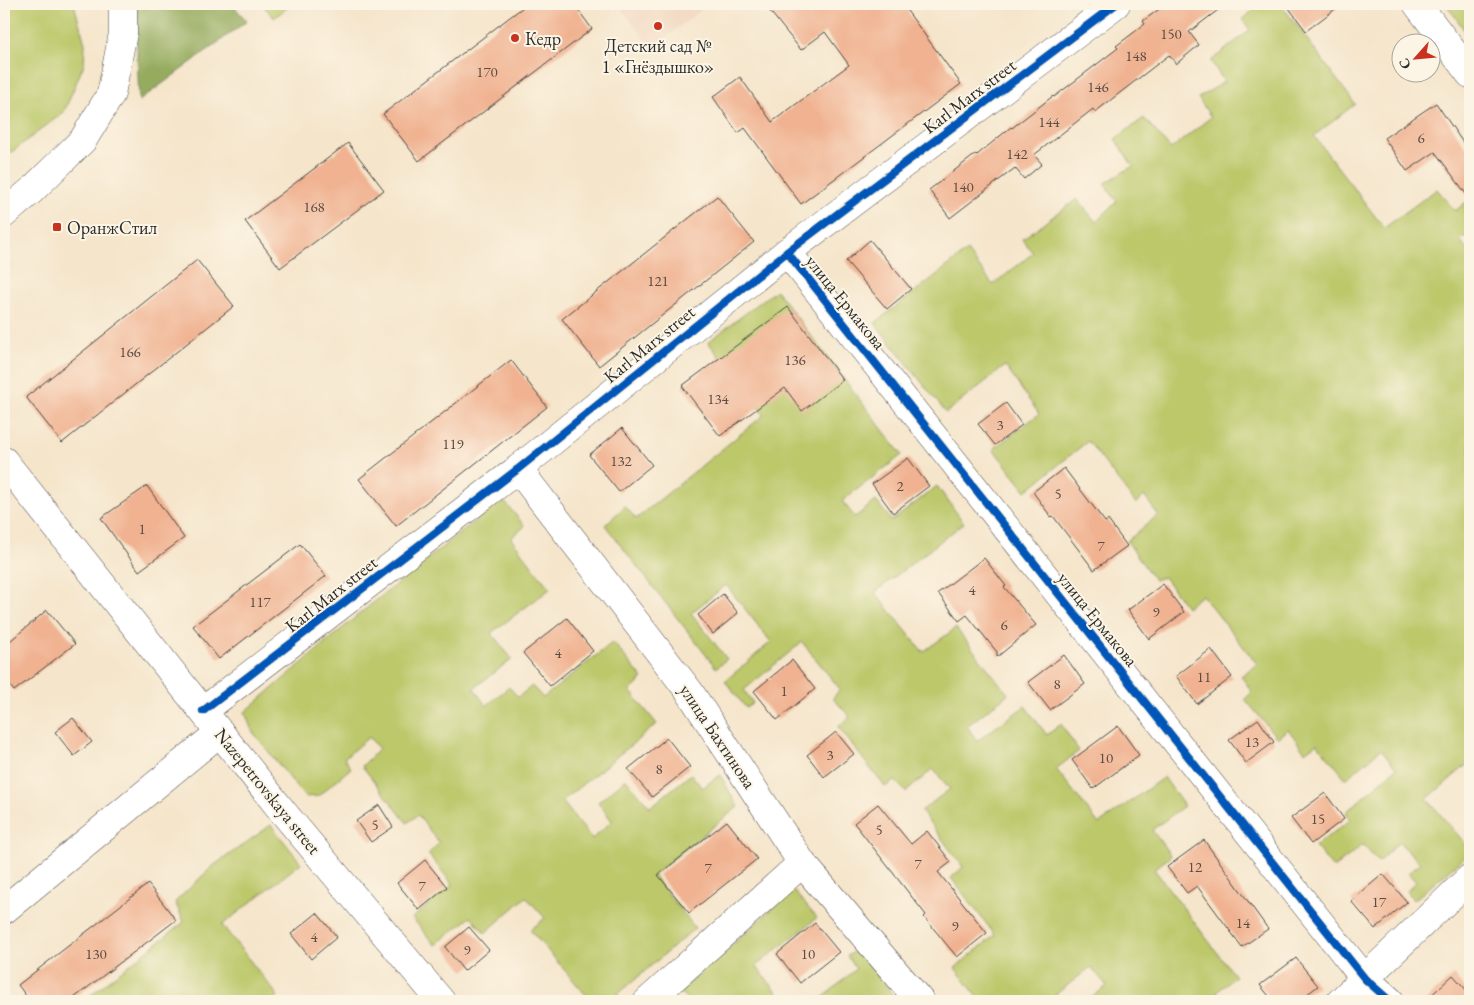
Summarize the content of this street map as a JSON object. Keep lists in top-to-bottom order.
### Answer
{
  "streets": {
    "street": [
      "Karl Marx street",
      "улица Ермакова",
      "улица Бахтинова",
      "Nazepetrovskaya street"
    ]
  },
  "crossings": [
    ["Karl Marx street", "улица Ермакова"],
    ["Karl Marx street", "улица Бахтинова"],
    ["Karl Marx street", "Nazepetrovskaya street"]
  ],
  "places": {
    "other": ["Детский сад № 1 «Гнёздышко»", "Кедр"],
    "transit": ["ОранжСтил"]
  },
  "house_numbers": [
    "150",
    "148",
    "170",
    "146",
    "144",
    "6",
    "142",
    "140",
    "168",
    "121",
    "166",
    "136",
    "134",
    "3",
    "119",
    "132",
    "2",
    "5",
    "1",
    "7",
    "4",
    "117",
    "9",
    "6",
    "4",
    "11",
    "8",
    "1",
    "13",
    "3",
    "10",
    "8",
    "15",
    "5",
    "5",
    "7",
    "12",
    "7",
    "7",
    "17",
    "14",
    "9",
    "4",
    "9",
    "130",
    "10"
  ],
  "north": "bottom left"
}
